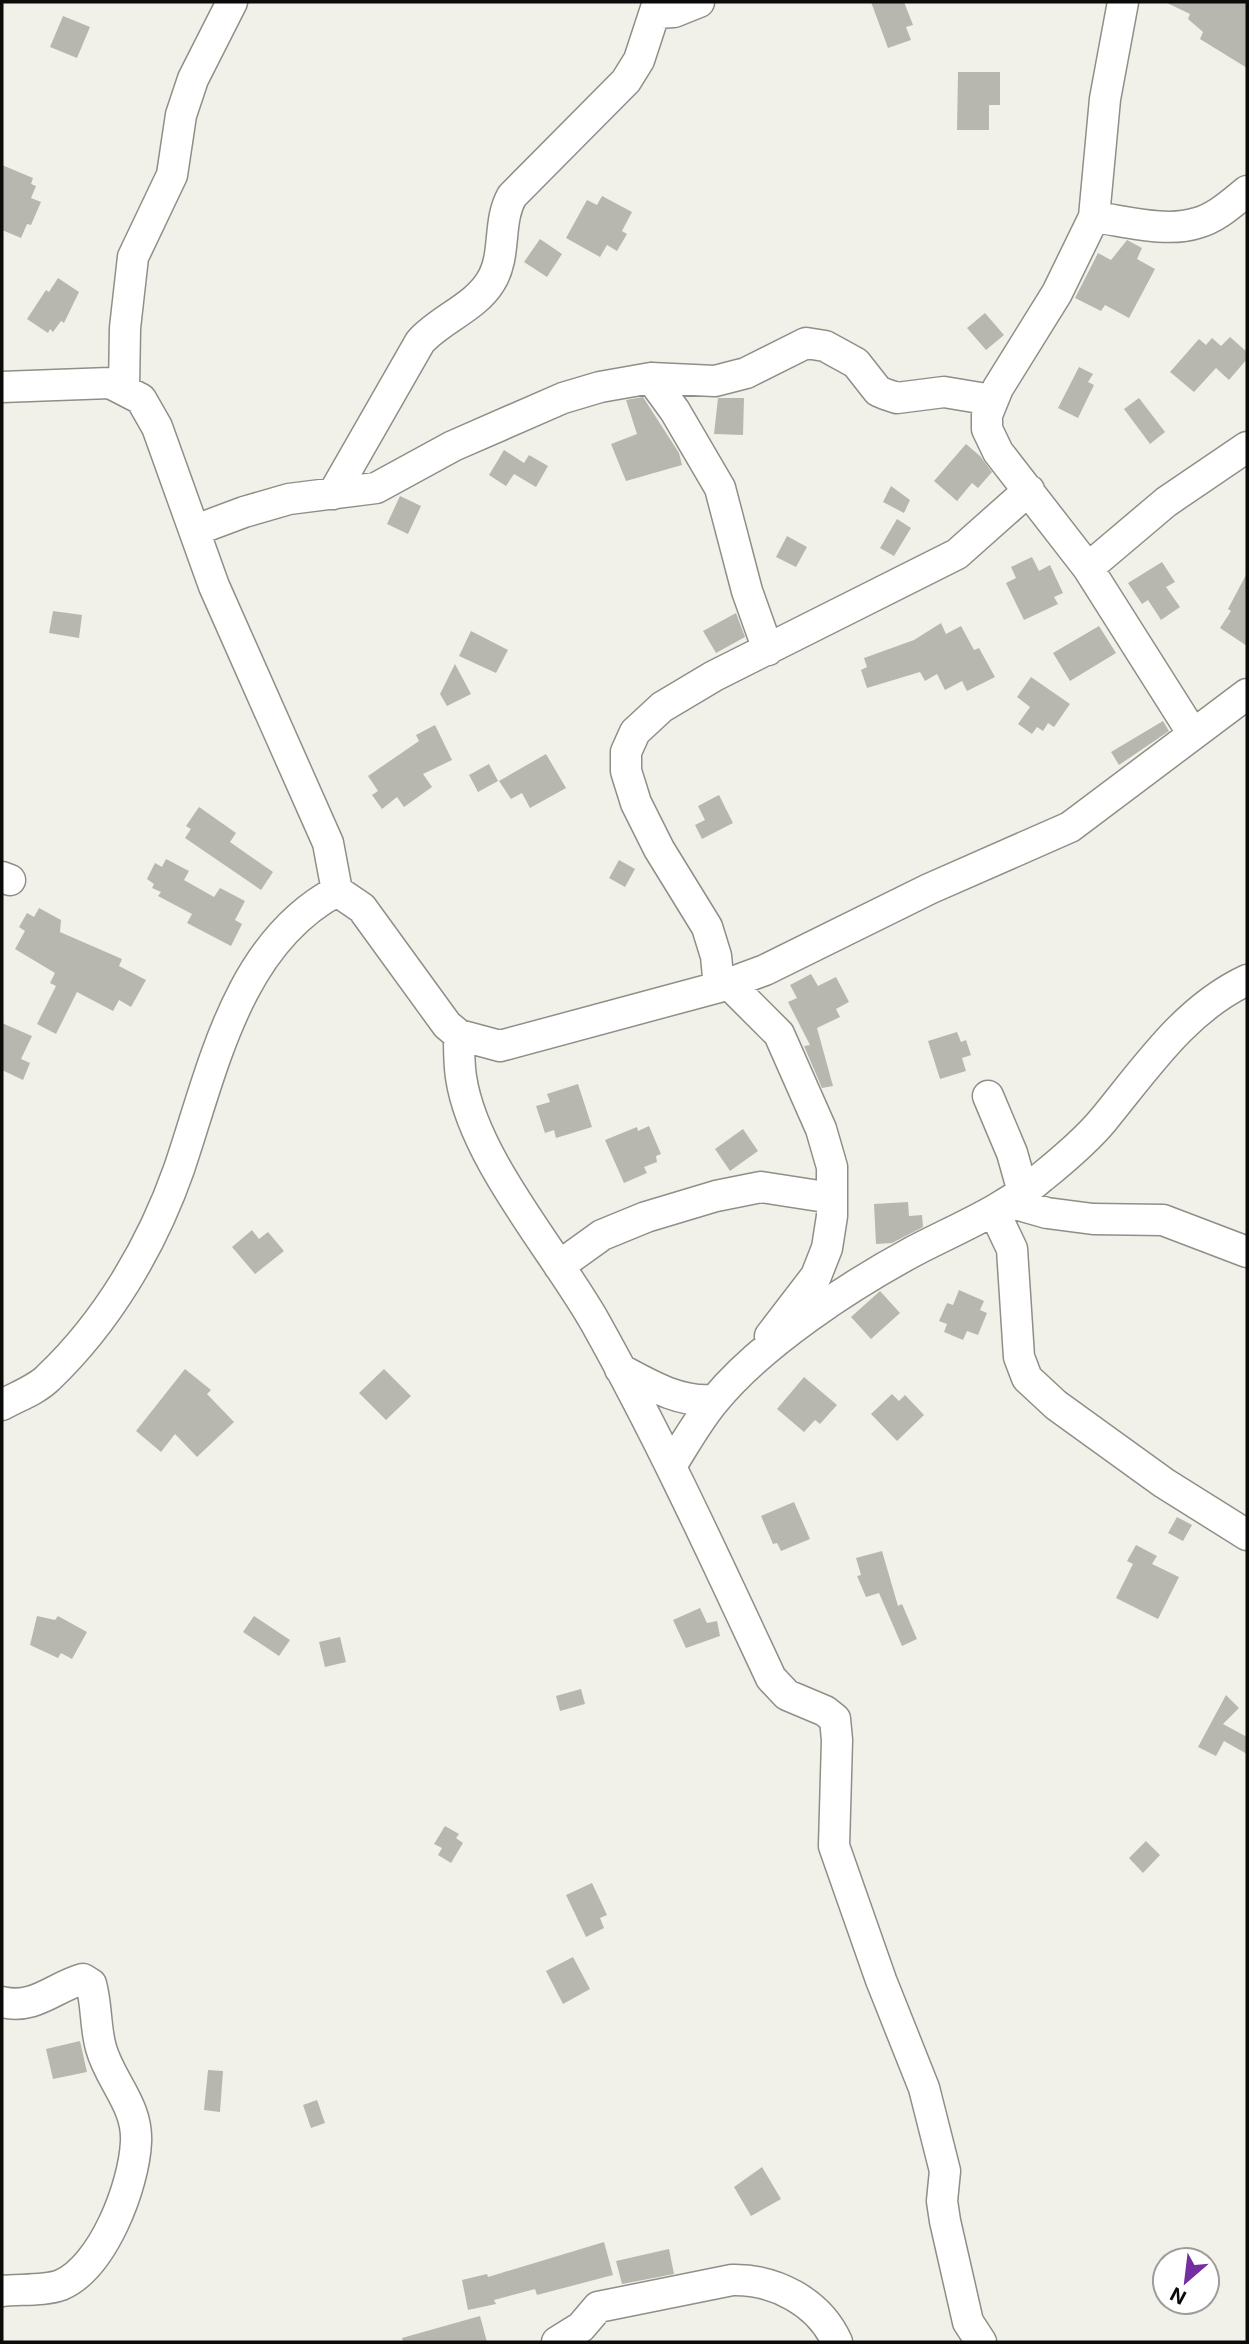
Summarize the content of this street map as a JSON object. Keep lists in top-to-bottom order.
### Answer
{
  "north": "bottom left"
}
